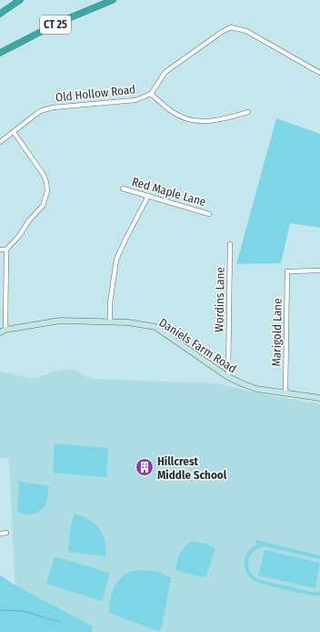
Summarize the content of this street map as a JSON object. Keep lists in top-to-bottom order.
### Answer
{
  "streets": {
    "highway": ["CT 25"],
    "main road": ["Daniels Farm Road"],
    "street": [
      "Old Hollow Road",
      "Red Maple Lane",
      "Wordins Lane",
      "Marigold Lane"
    ]
  },
  "crossings": [
    ["Wordins Lane", "Daniels Farm Road"],
    ["Marigold Lane", "Daniels Farm Road"]
  ],
  "places": {
    "building": ["Hillcrest Middle School"]
  }
}
